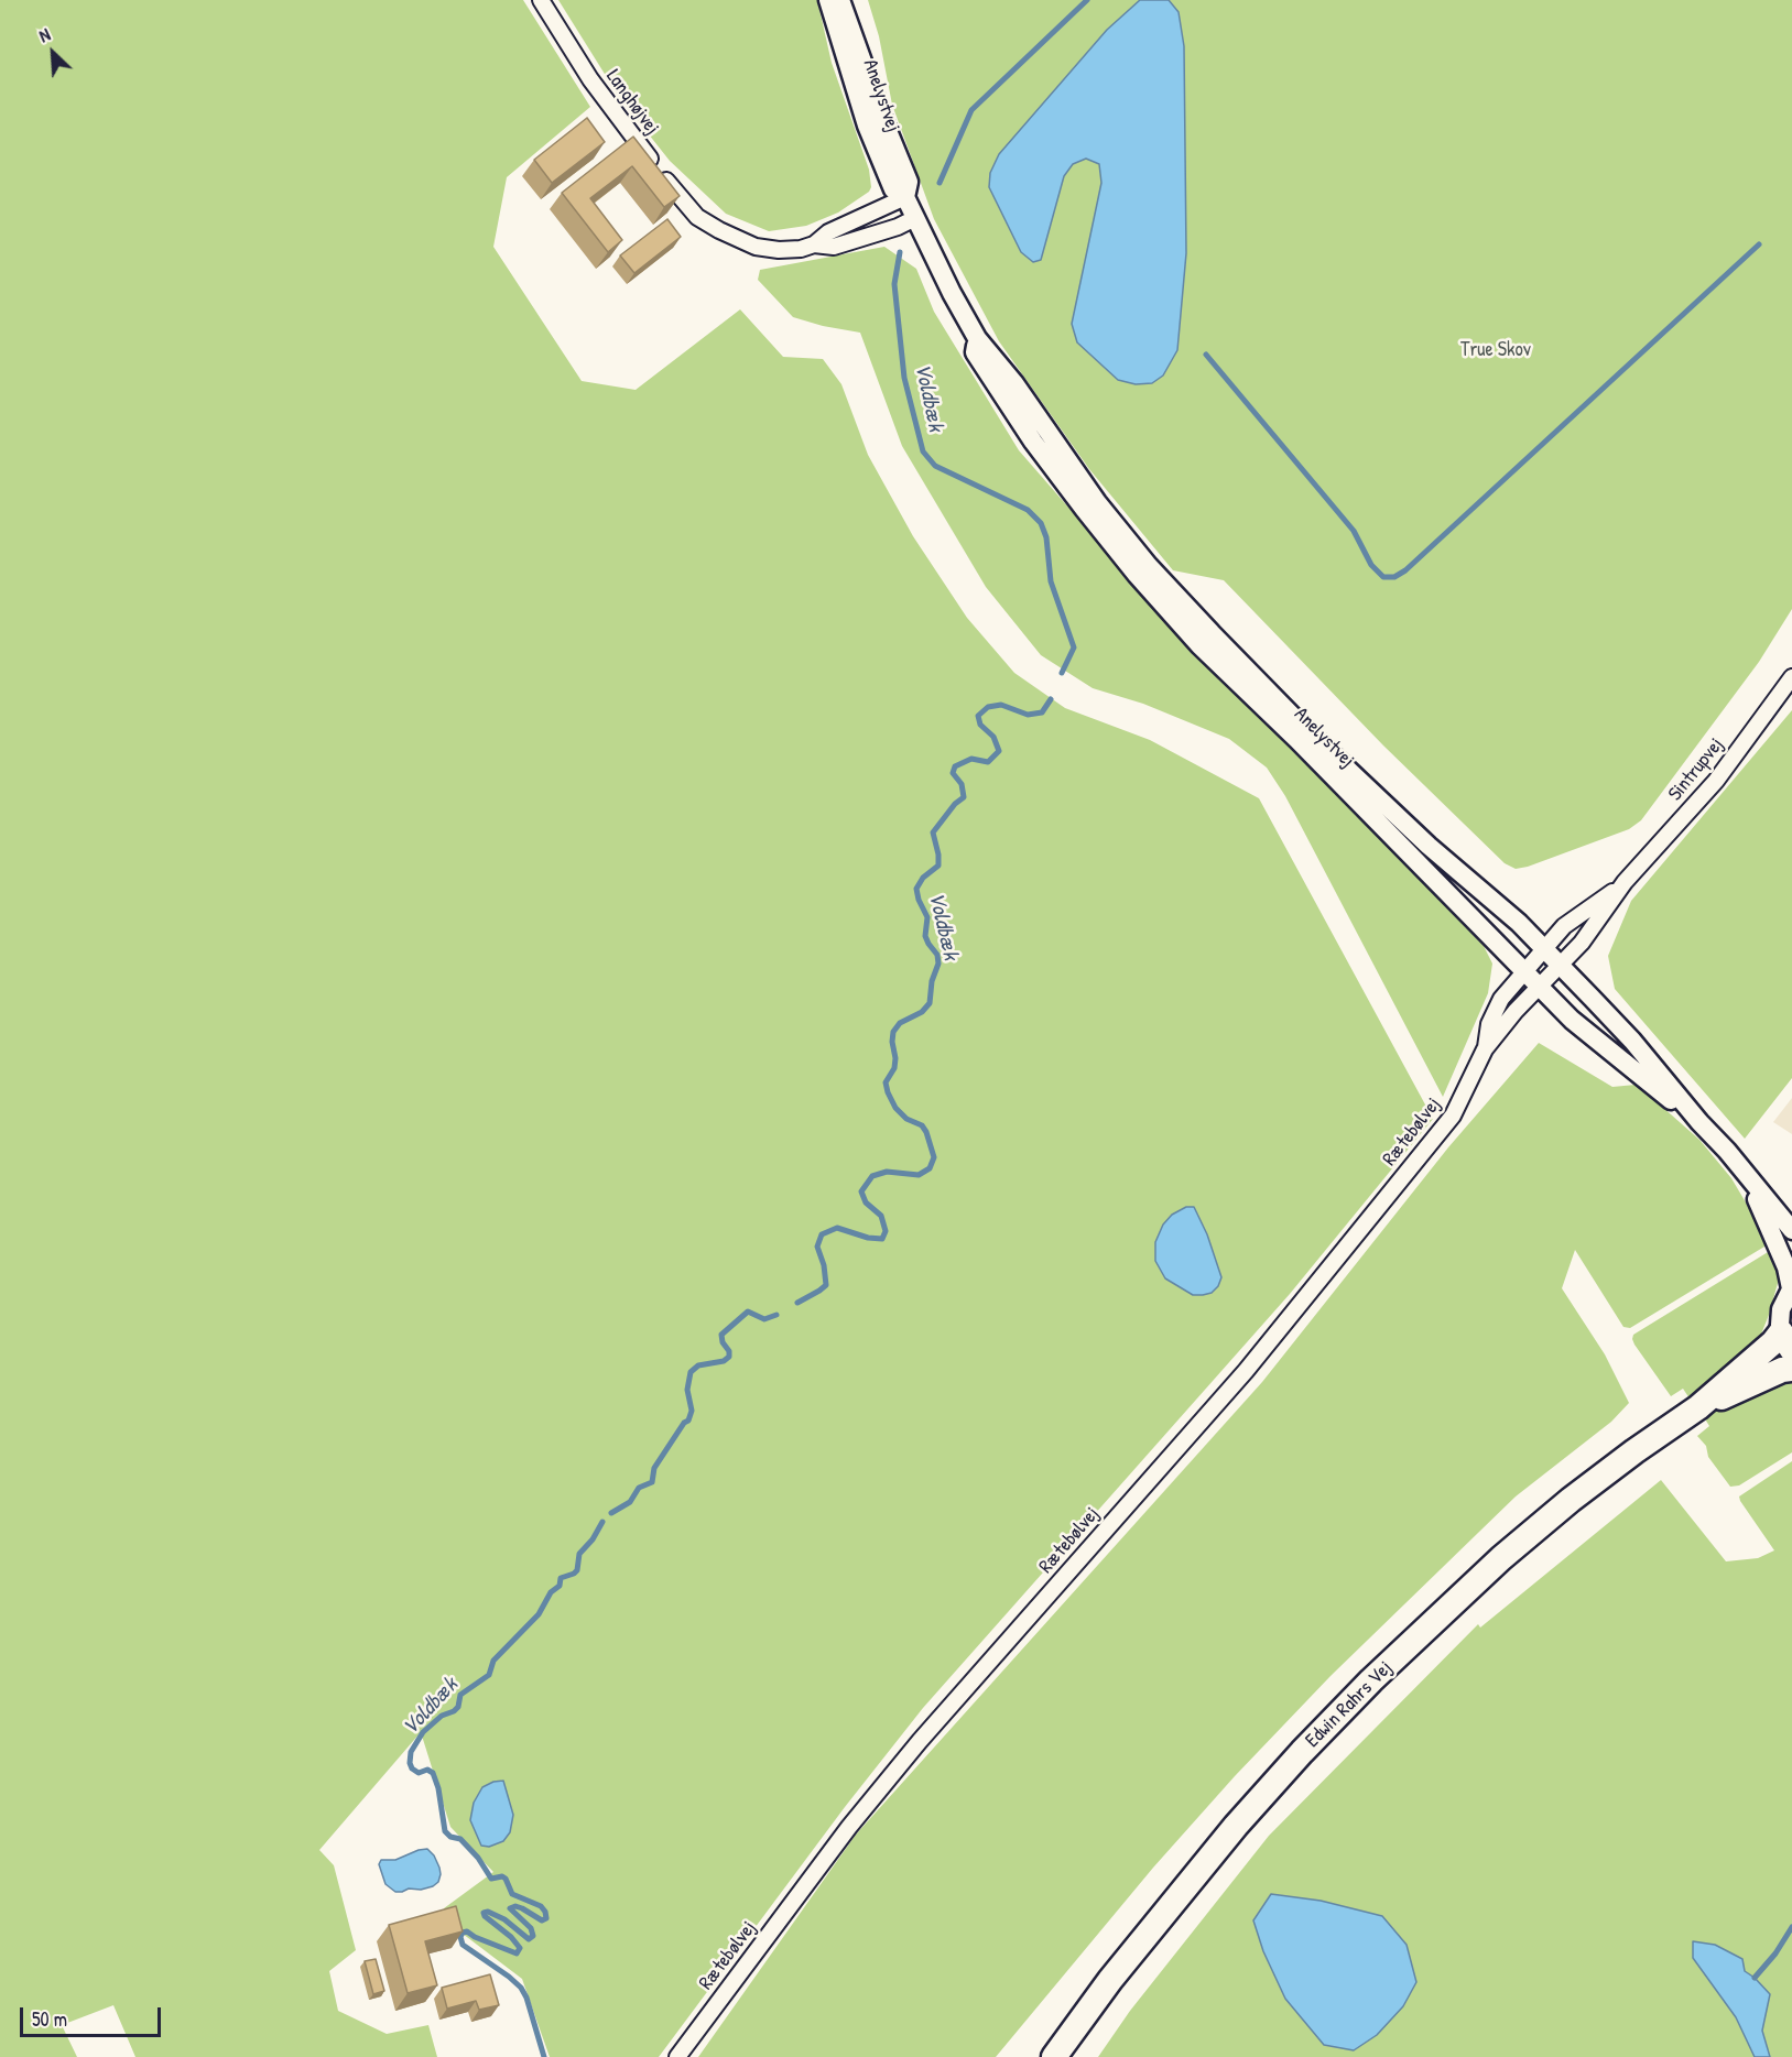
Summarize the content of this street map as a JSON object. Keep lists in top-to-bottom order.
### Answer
{
  "streets": {
    "highway": ["Edwin Rahrs Vej"],
    "street": [
      "Anelystvej",
      "Langhøjvej",
      "Sintrupvej",
      "Rætebølvej"
    ]
  },
  "crossings": [
    ["Anelystvej", "Langhøjvej"],
    ["Anelystvej", "Sintrupvej"],
    ["Anelystvej", "Rætebølvej"],
    ["Sintrupvej", "Rætebølvej"]
  ],
  "water": ["Voldbæk"],
  "parks": ["True Skov"],
  "scale_bar": "50 m",
  "north": "top left"
}
